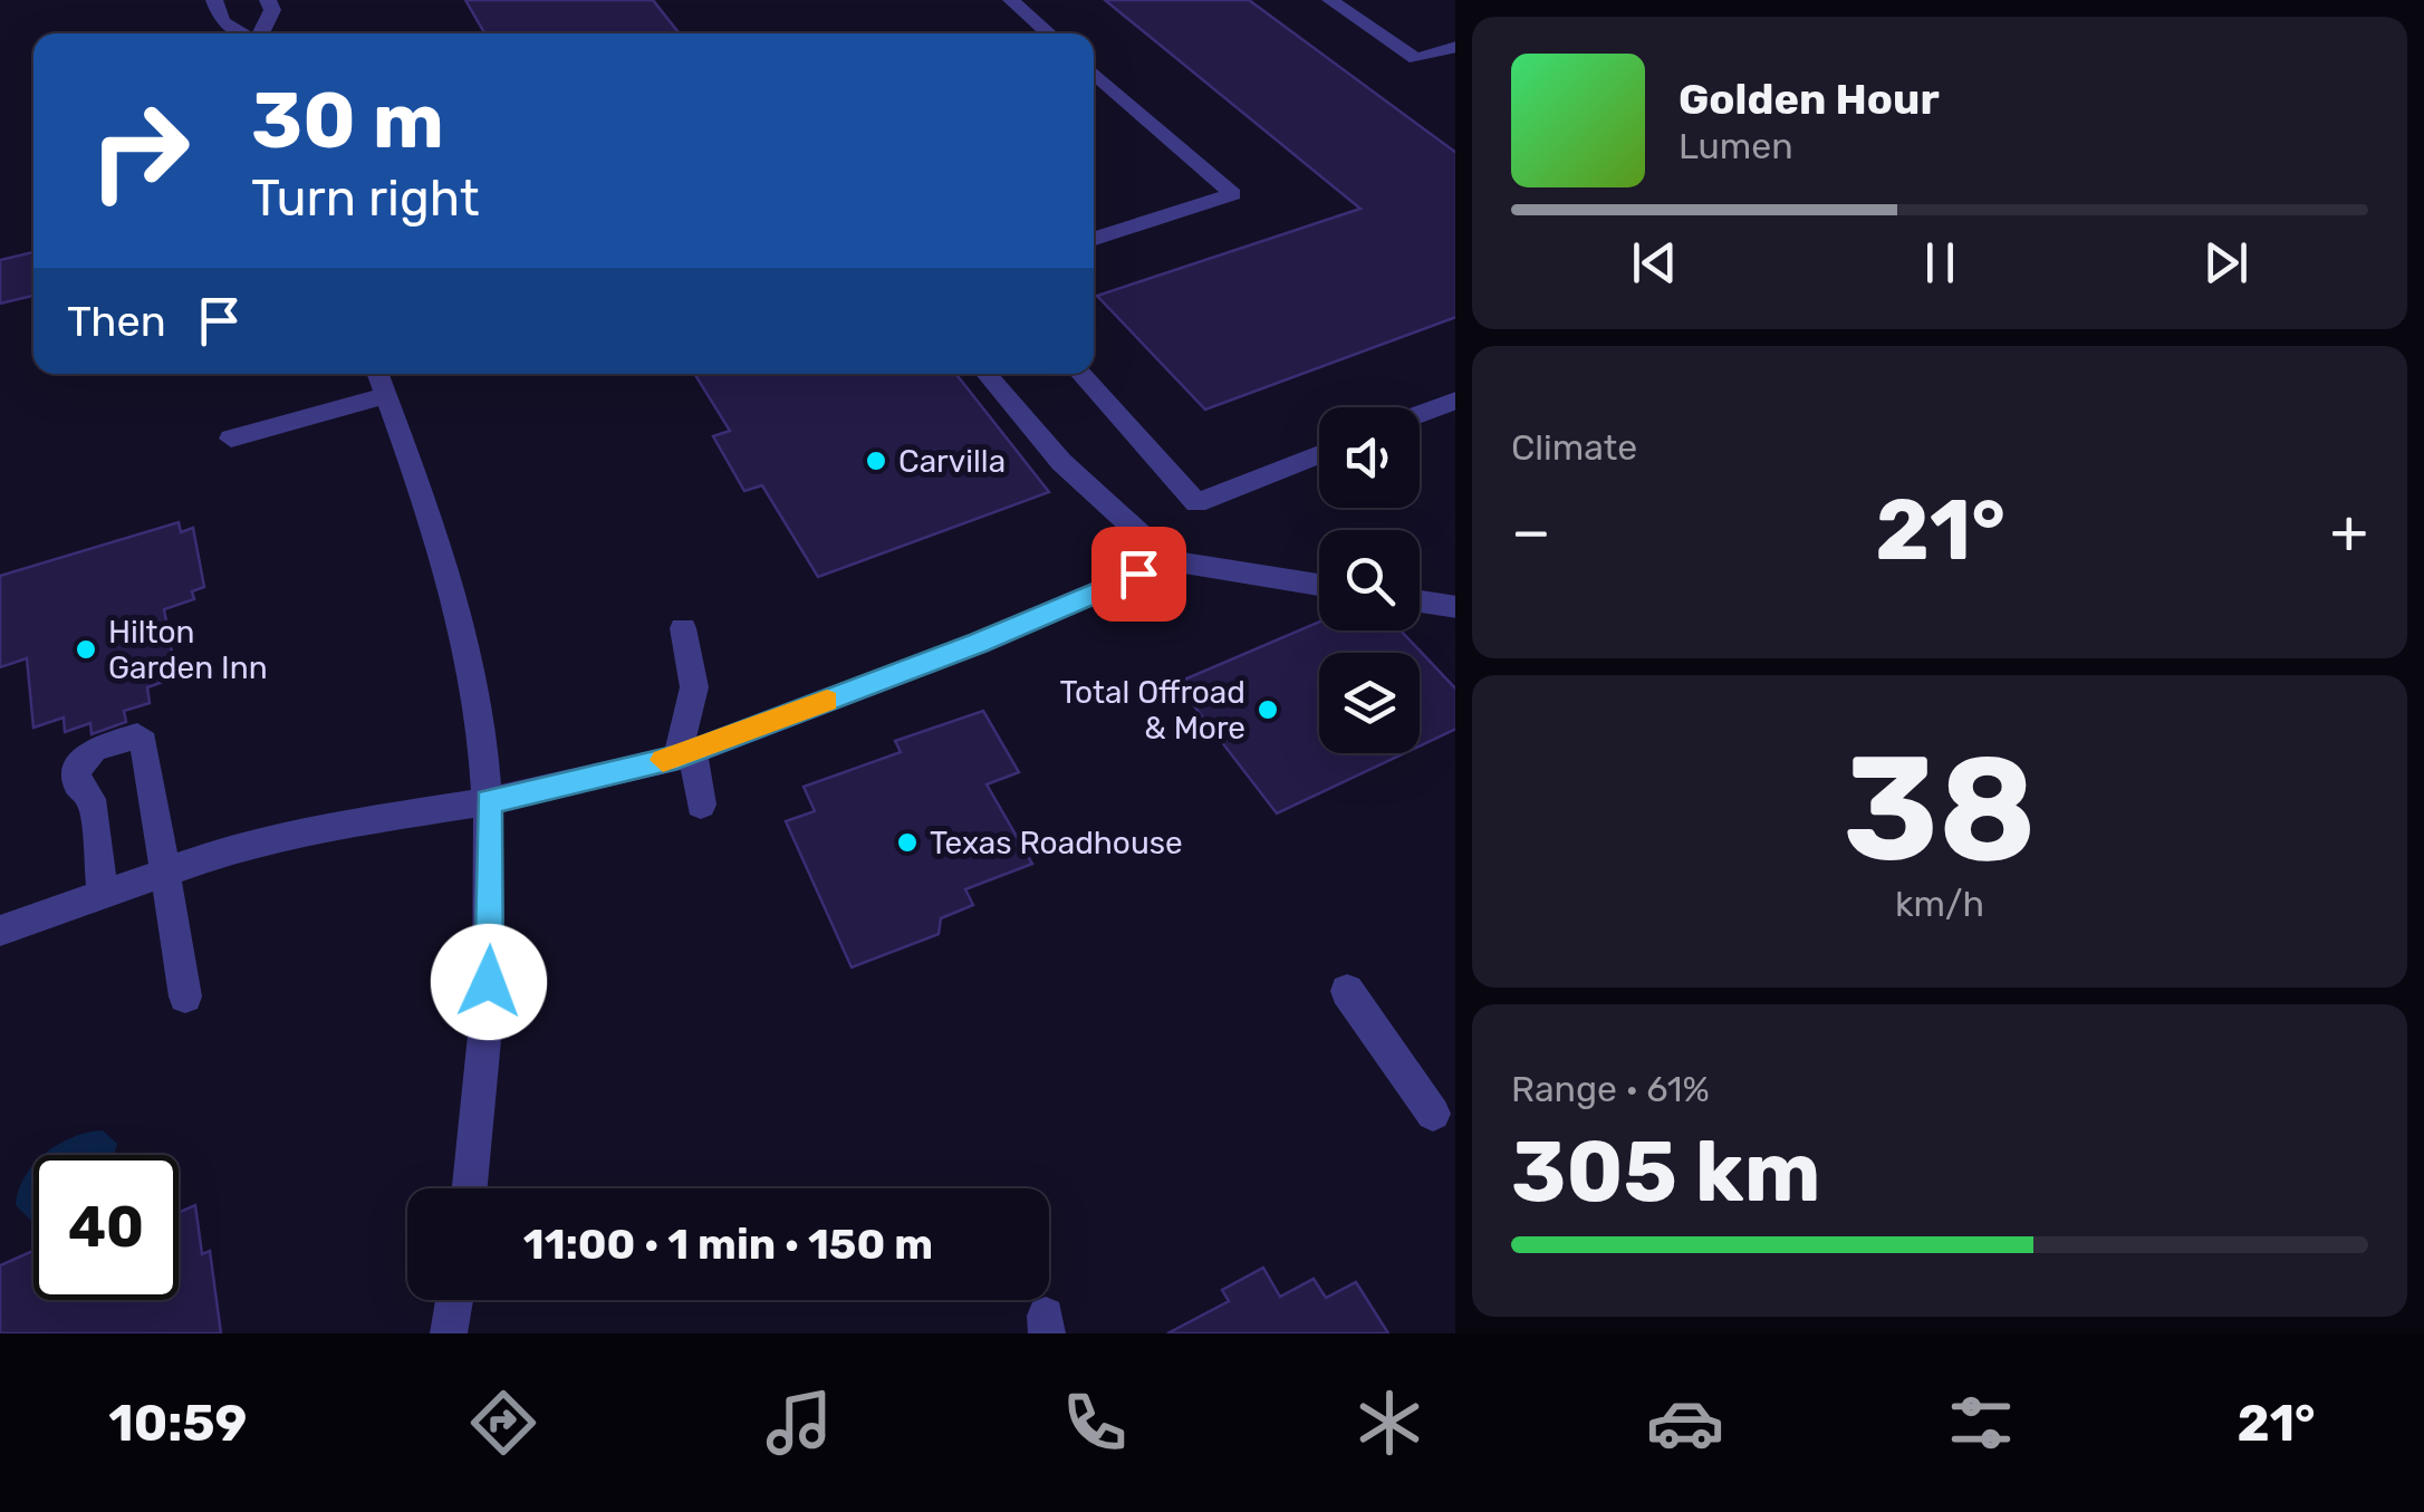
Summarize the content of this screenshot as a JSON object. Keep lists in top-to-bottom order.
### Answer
{
  "places": [
    "Carvilla",
    "Hilton Garden Inn",
    "Total Offroad & More",
    "Texas Roadhouse"
  ],
  "page": {
    "turn": ["30 m", "Turn right"],
    "song": ["Golden Hour", "Lumen"],
    "then": "Then",
    "tile": [
      "Climate",
      ["38", "km/h"],
      ["Range · 61%", "305 km"]
    ],
    "heat": ["−", "21°", "+"],
    "limit": "40",
    "trip": "11:00 · 1 min · 150 m",
    "tabs": ["10:59", "21°"]
  }
}
